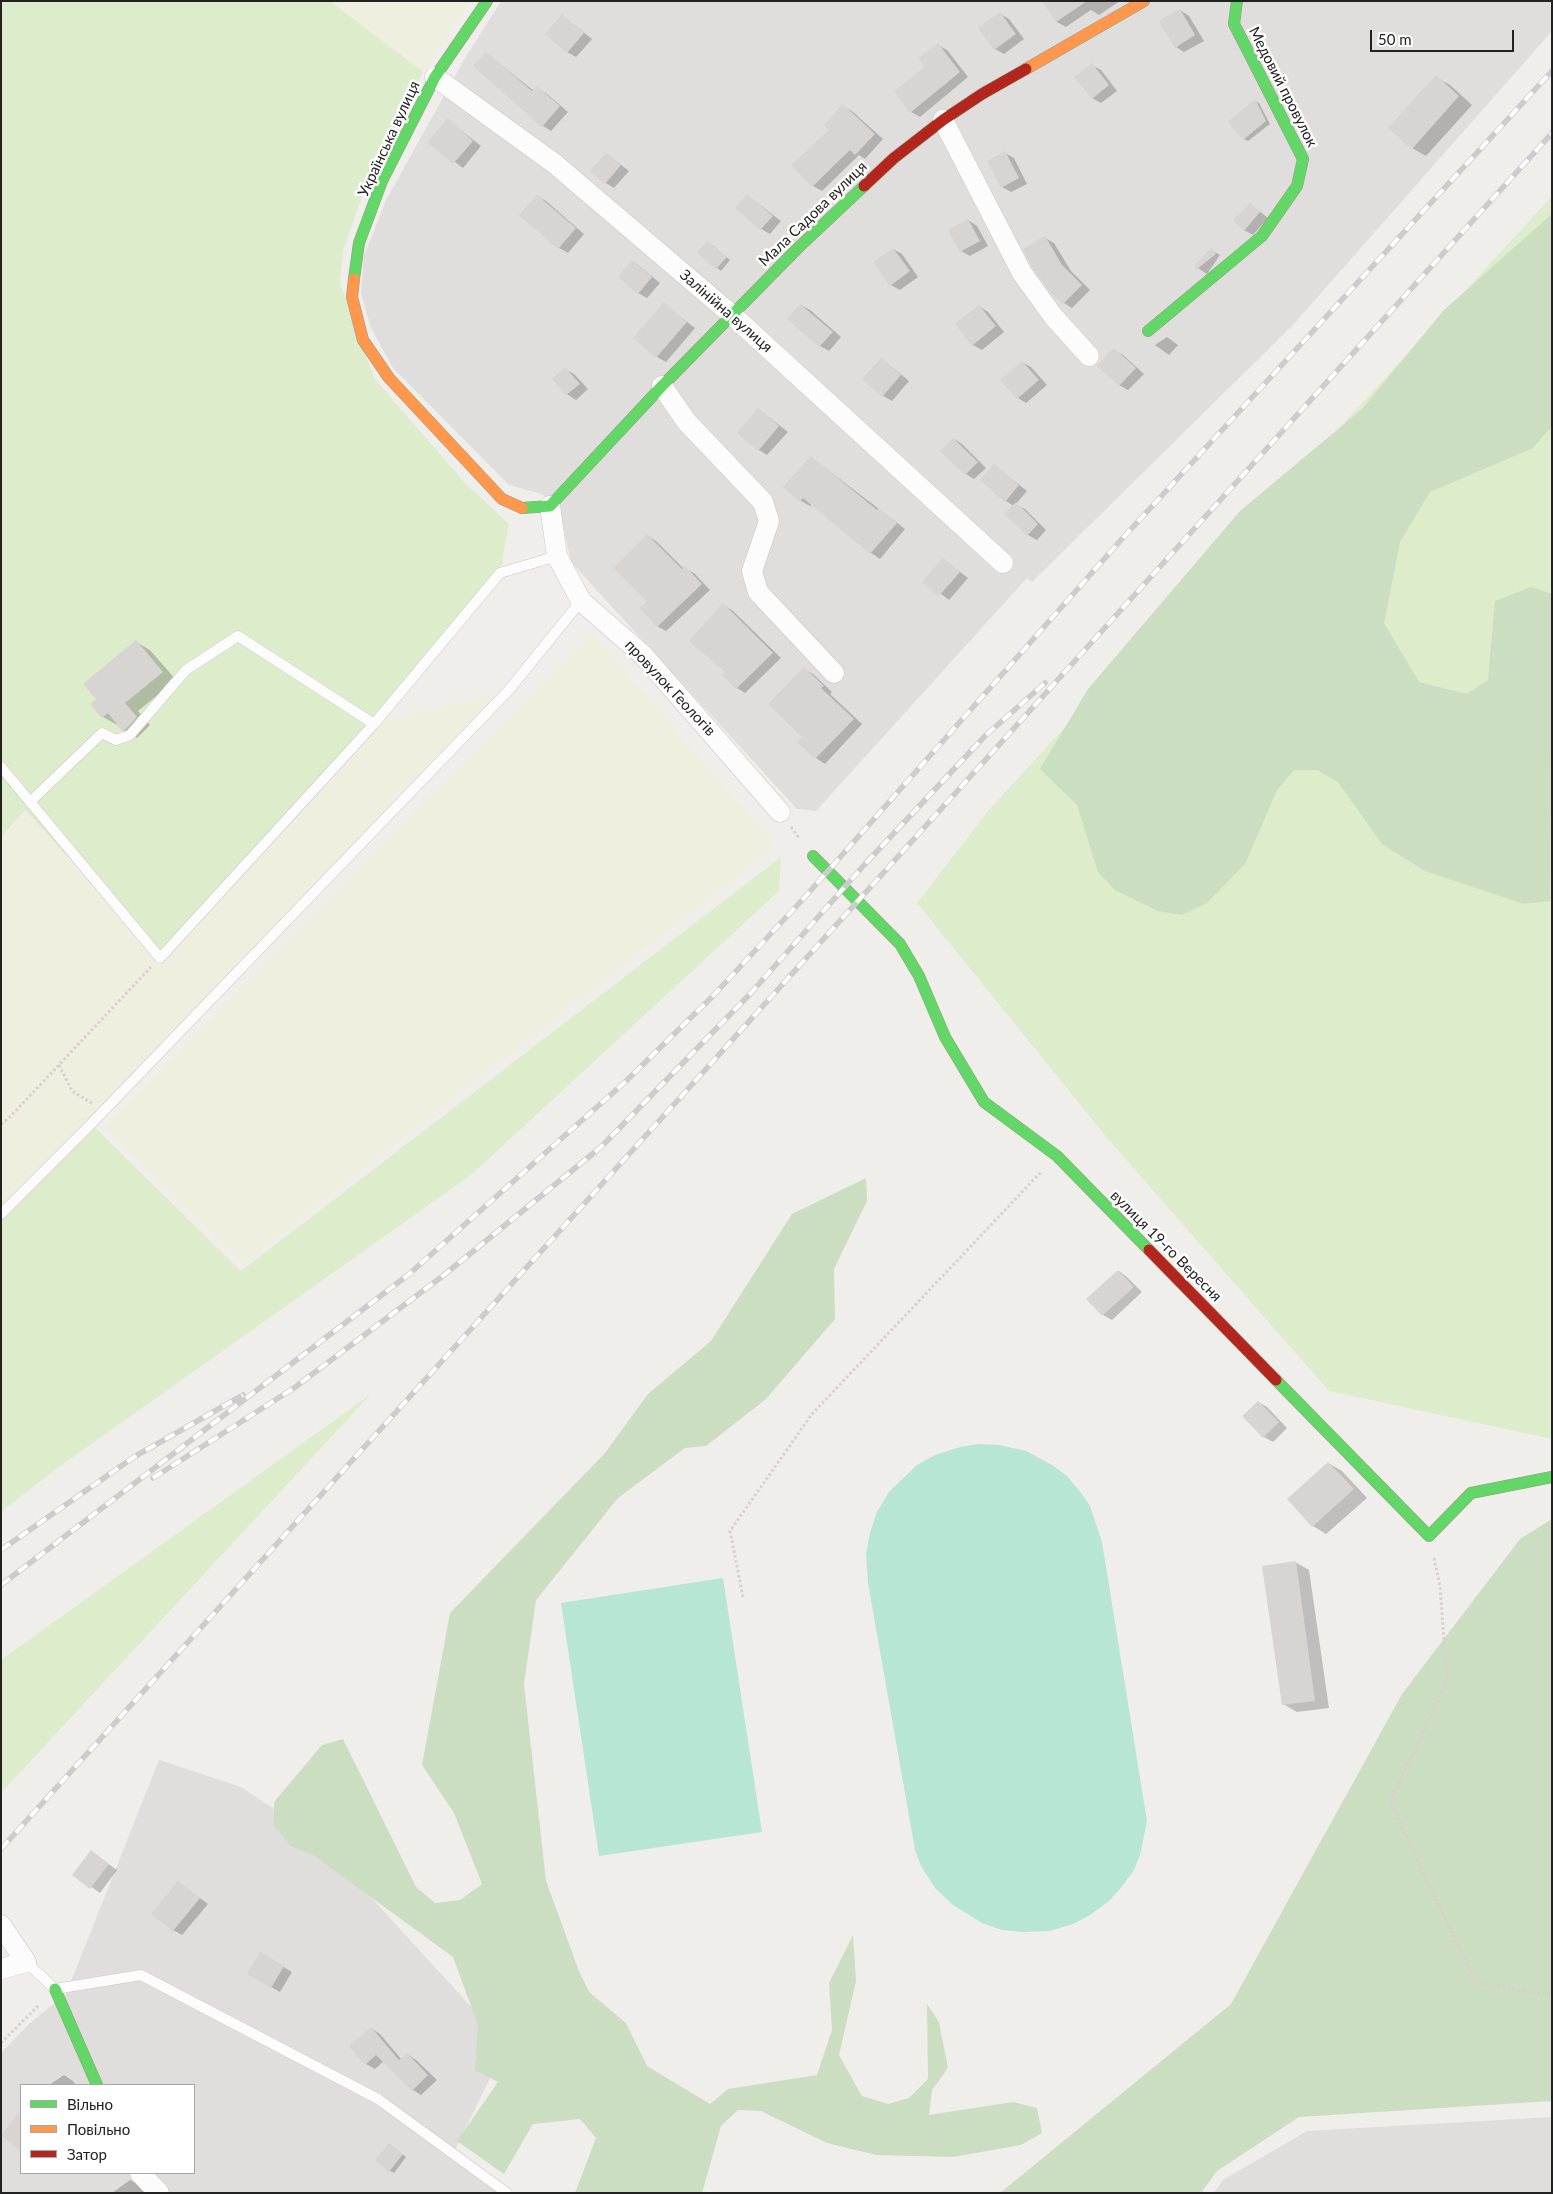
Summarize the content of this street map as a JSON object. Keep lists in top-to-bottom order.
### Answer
{
  "streets": {
    "street": [
      "Медовий провулок",
      "Українська вулиця",
      "Мала Садова вулиця",
      "Залінійна вулиця",
      "провулок Геологів",
      "вулиця 19-го Вересня"
    ]
  },
  "crossings": [
    ["Українська вулиця", "Мала Садова вулиця"],
    ["Українська вулиця", "Залінійна вулиця"],
    ["Українська вулиця", "провулок Геологів"],
    ["Мала Садова вулиця", "Залінійна вулиця"],
    ["Мала Садова вулиця", "провулок Геологів"]
  ],
  "legend": ["Вільно", "Повільно", "Затор"],
  "scale_bar": "50 m"
}
